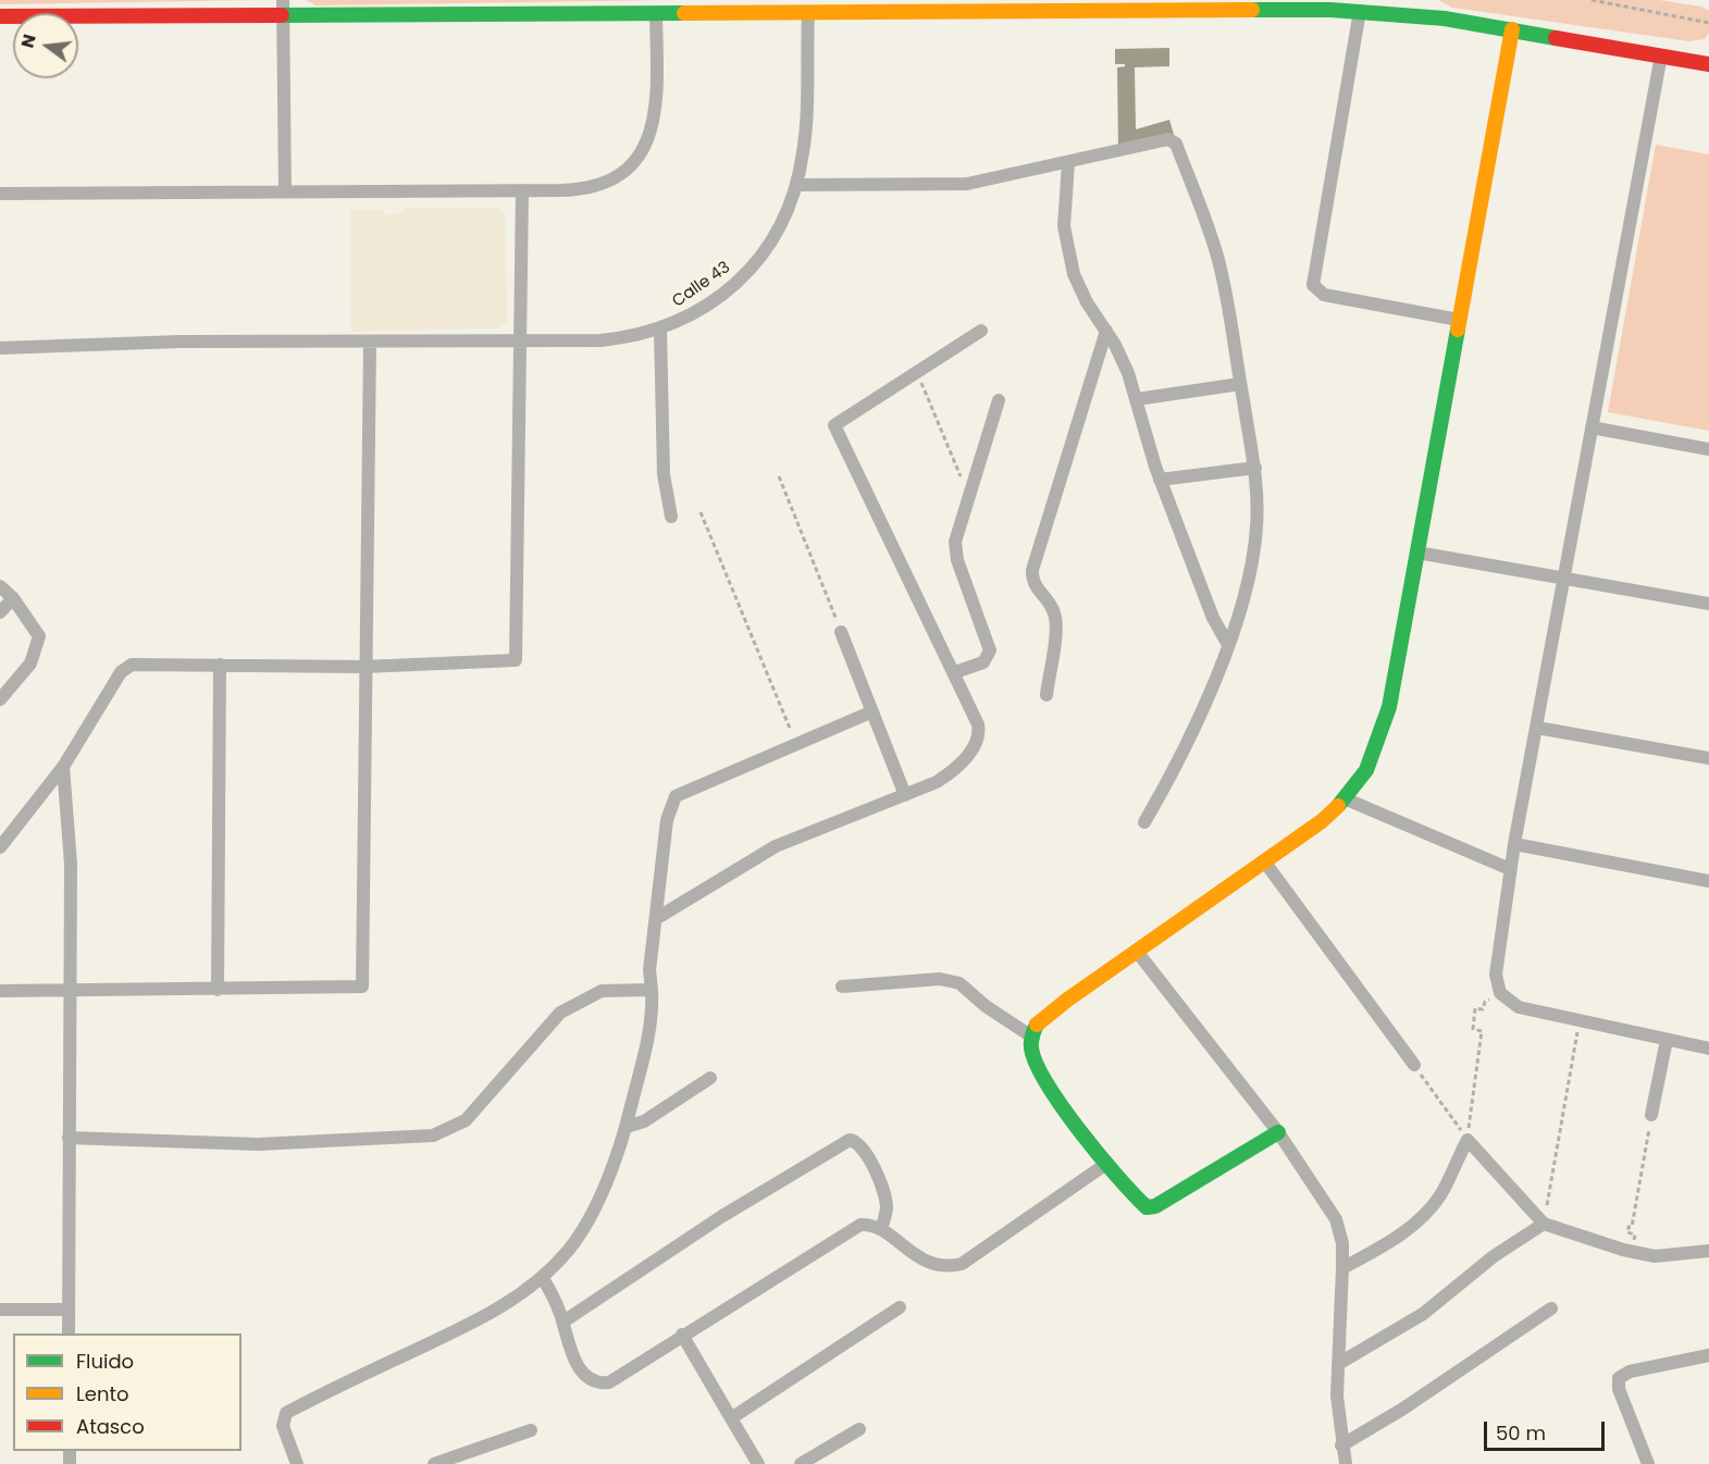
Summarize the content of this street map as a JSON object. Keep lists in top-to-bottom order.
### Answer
{
  "streets": {
    "street": ["Calle 43"]
  },
  "legend": ["Fluido", "Lento", "Atasco"],
  "scale_bar": "50 m",
  "north": "left"
}
